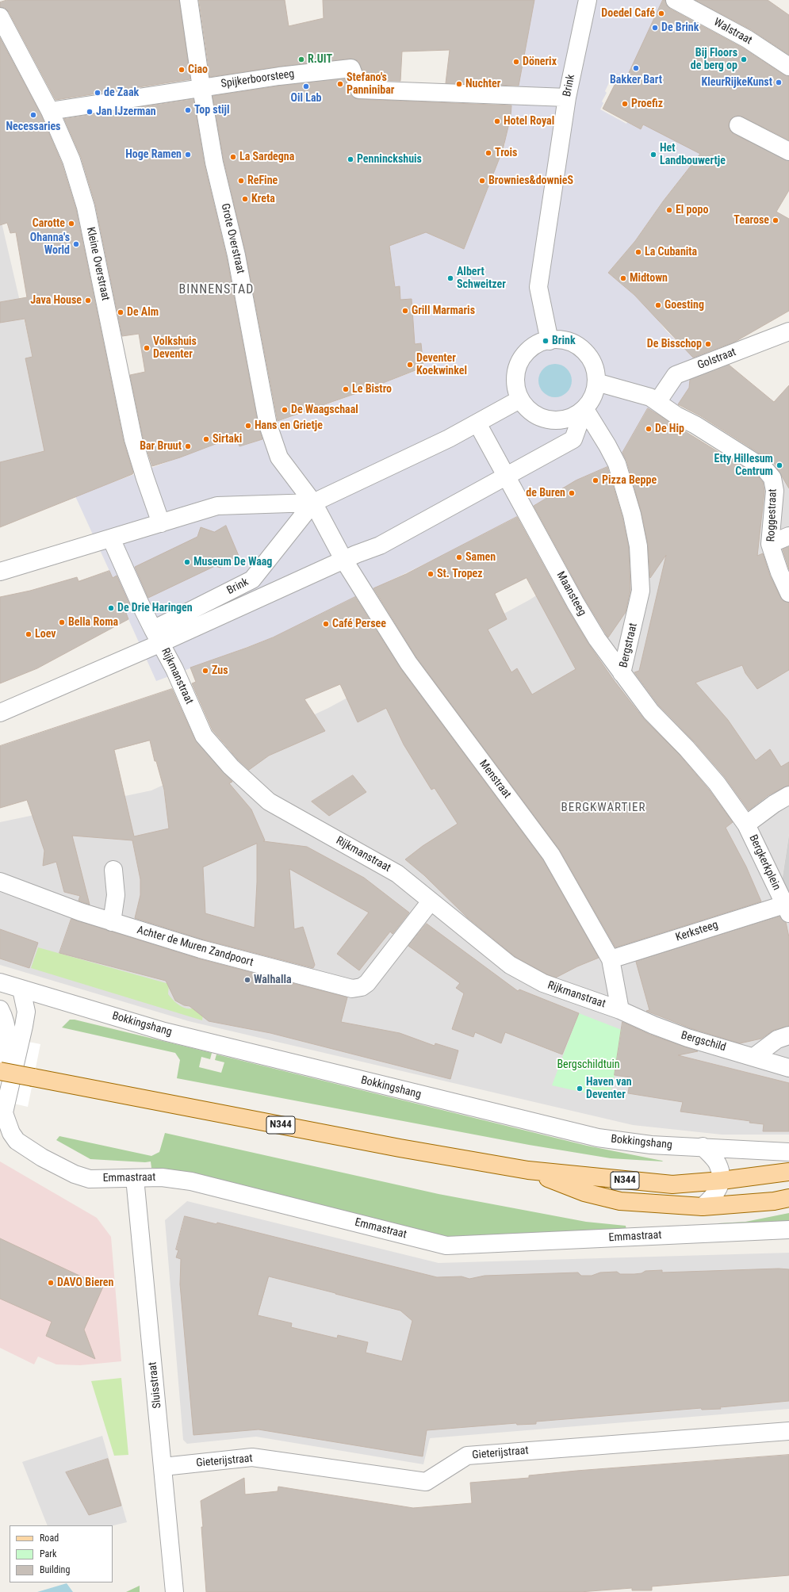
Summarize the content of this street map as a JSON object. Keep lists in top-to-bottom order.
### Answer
{
  "streets": {
    "main road": ["N344"],
    "street": [
      "Walstraat",
      "Spijkerboorsteeg",
      "Brink",
      "Grote Overstraat",
      "Kleine Overstraat",
      "Golstraat",
      "Roggestraat",
      "Maansteeg",
      "Bergstraat",
      "Rijkmanstraat",
      "Menstraat",
      "Bergkerkplein",
      "Kerksteeg",
      "Achter de Muren Zandpoort",
      "Bokkingshang",
      "Bergschild",
      "Emmastraat",
      "Sluisstraat",
      "Gieterijstraat"
    ]
  },
  "crossings": [
    ["Spijkerboorsteeg", "Brink"],
    ["Spijkerboorsteeg", "Grote Overstraat"],
    ["Spijkerboorsteeg", "Kleine Overstraat"],
    ["Brink", "Grote Overstraat"],
    ["Brink", "Kleine Overstraat"],
    ["Brink", "Maansteeg"],
    ["Brink", "Bergstraat"],
    ["Brink", "Rijkmanstraat"],
    ["Brink", "Menstraat"],
    ["Golstraat", "Roggestraat"],
    ["Maansteeg", "Bergstraat"],
    ["Bergstraat", "Bergkerkplein"],
    ["Rijkmanstraat", "Menstraat"],
    ["Rijkmanstraat", "Achter de Muren Zandpoort"],
    ["Rijkmanstraat", "Bergschild"],
    ["Menstraat", "Kerksteeg"],
    ["Menstraat", "Bergschild"],
    ["Bergkerkplein", "Kerksteeg"],
    ["Bokkingshang", "Emmastraat"],
    ["Emmastraat", "Sluisstraat"],
    ["Sluisstraat", "Gieterijstraat"]
  ],
  "districts": ["BINNENSTAD", "BERGKWARTIER"],
  "parks": ["Bergschildtuin"],
  "places": [
    "Doedel Café",
    "De Brink",
    "R.UIT",
    "Bij Floors de berg op",
    "Dönerix",
    "Bakker Bart",
    "Ciao",
    "KleurRijkeKunst",
    "Stefano's Panninibar",
    "Nuchter",
    "Oil Lab",
    "de Zaak",
    "Proefiz",
    "Top stijl",
    "Jan IJzerman",
    "Necessaries",
    "Hotel Royal",
    "Trois",
    "Hoge Ramen",
    "Het Landbouwertje",
    "La Sardegna",
    "Penninckshuis",
    "ReFine",
    "Brownies&downieS",
    "Kreta",
    "El popo",
    "Tearose",
    "Carotte",
    "Ohanna's World",
    "La Cubanita",
    "Albert Schweitzer",
    "Midtown",
    "Java House",
    "Goesting",
    "Grill Marmaris",
    "De Alm",
    "Brink",
    "De Bisschop",
    "Volkshuis Deventer",
    "Deventer Koekwinkel",
    "Le Bistro",
    "De Waagschaal",
    "Hans en Grietje",
    "De Hip",
    "Sirtaki",
    "Bar Bruut",
    "Etty Hillesum Centrum",
    "Pizza Beppe",
    "de Buren",
    "Samen",
    "Museum De Waag",
    "St. Tropez",
    "De Drie Haringen",
    "Bella Roma",
    "Café Persee",
    "Loev",
    "Zus",
    "Walhalla",
    "Haven van Deventer",
    "DAVO Bieren"
  ],
  "legend": ["Road", "Park", "Building"]
}
